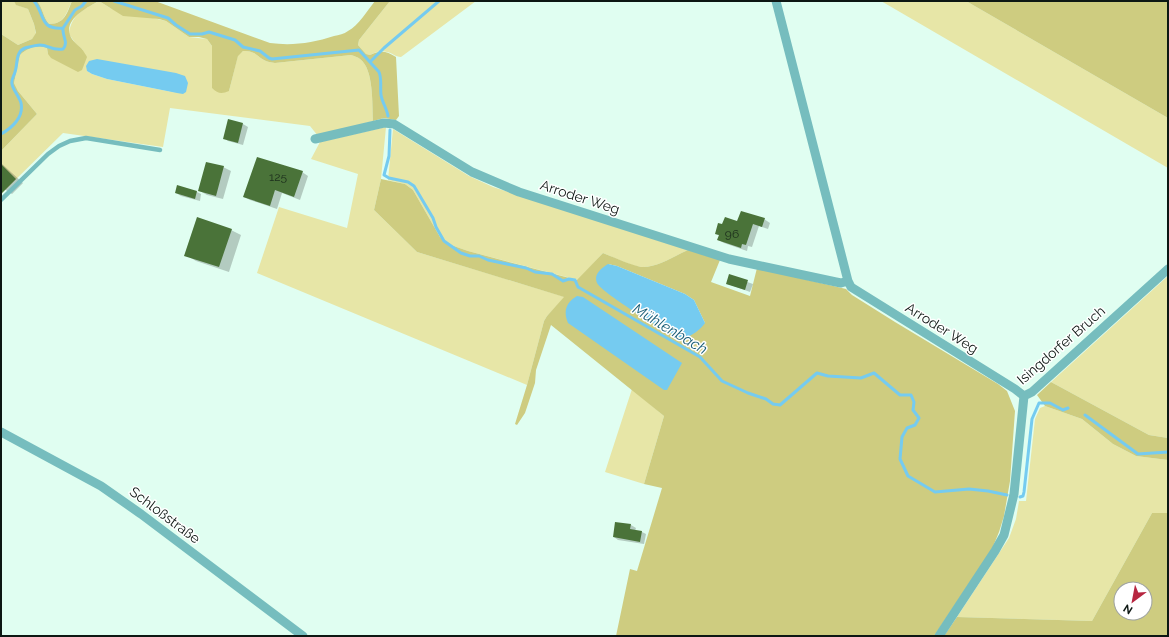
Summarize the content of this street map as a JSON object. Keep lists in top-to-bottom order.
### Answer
{
  "streets": {
    "street": ["Arroder Weg", "Isingdorfer Bruch", "Schloßstraße"]
  },
  "crossings": [
    ["Arroder Weg", "Isingdorfer Bruch"]
  ],
  "water": ["Mühlenbach"],
  "house_numbers": ["125", "96"],
  "north": "bottom left"
}
